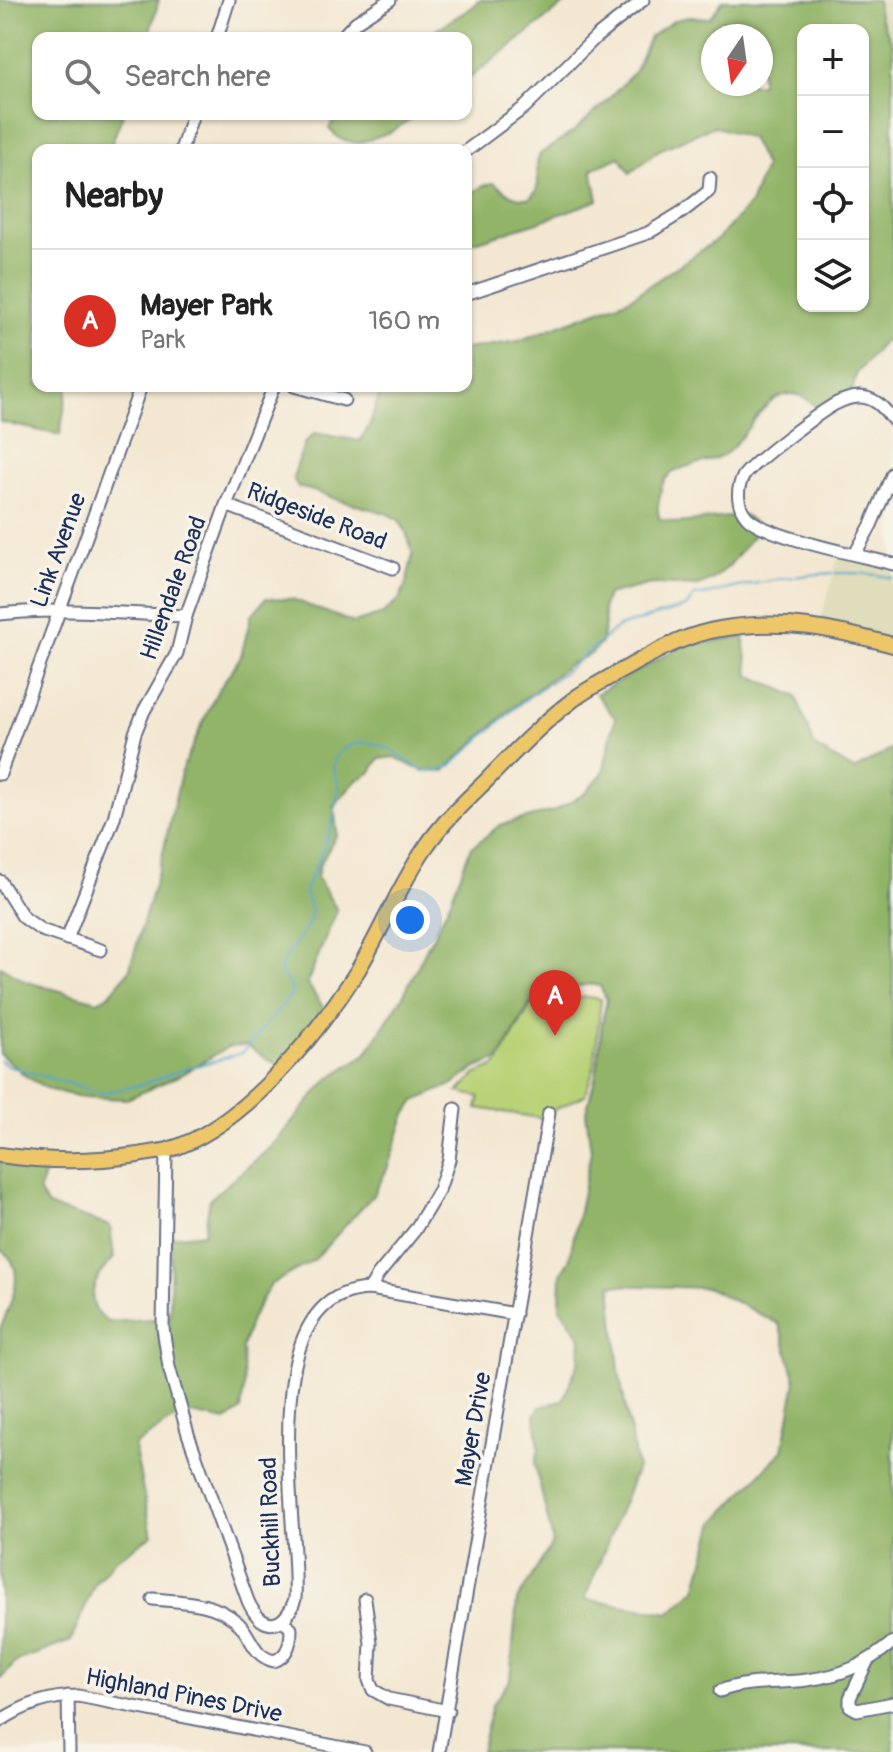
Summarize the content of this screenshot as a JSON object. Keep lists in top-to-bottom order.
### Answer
{
  "streets": {
    "street": [
      "Ridgeside Road",
      "Link Avenue",
      "Hillendale Road",
      "Mayer Drive",
      "Buckhill Road",
      "Highland Pines Drive"
    ]
  },
  "crossings": [
    ["Ridgeside Road", "Hillendale Road"],
    ["Mayer Drive", "Buckhill Road"]
  ],
  "north": "bottom",
  "page": {
    "map_buttons": ["+", "−"],
    "search": "Search here",
    "heading": "Nearby",
    "list": [
      {
        "mark": "A",
        "name": "Mayer Park",
        "note": "Park",
        "value": "160 m"
      }
    ],
    "pins": "A"
  }
}
